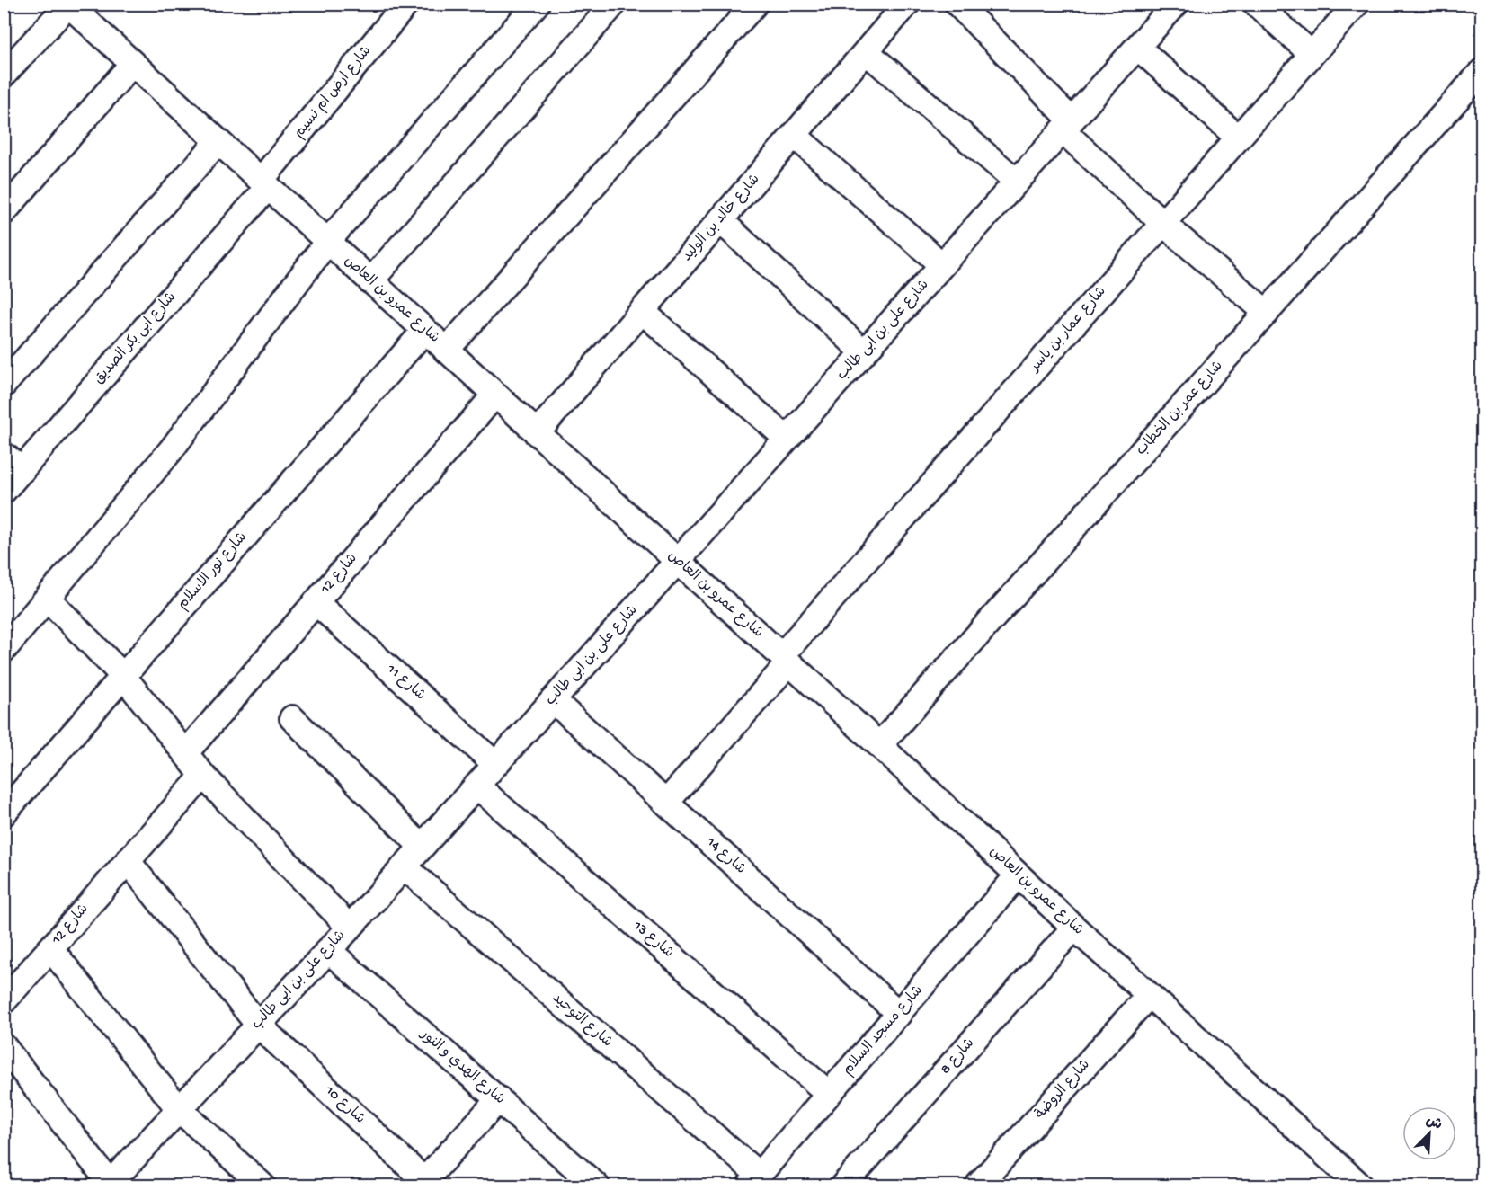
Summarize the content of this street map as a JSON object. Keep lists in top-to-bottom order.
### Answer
{
  "streets": {
    "street": [
      "شارع ارض ام نسيم",
      "شارع خالد بن الوليد",
      "شارع عمرو بن العاص",
      "شارع عمار بن ياسر",
      "شارع على بن ابى طالب",
      "شارع ابى بكر الصديق",
      "شارع عمر بن الخطاب",
      "شارع نور الاسلام",
      "شارع 12",
      "شارع 11",
      "شارع 14",
      "شارع 13",
      "شارع التوحيد",
      "شارع مسجد السلام",
      "شارع 8",
      "شارع الهدي و النور",
      "شارع الروضة",
      "شارع 10"
    ]
  },
  "crossings": [
    ["شارع ارض ام نسيم", "شارع عمرو بن العاص"],
    ["شارع ارض ام نسيم", "شارع ابى بكر الصديق"],
    ["شارع خالد بن الوليد", "شارع عمرو بن العاص"],
    ["شارع عمرو بن العاص", "شارع عمار بن ياسر"],
    ["شارع عمرو بن العاص", "شارع على بن ابى طالب"],
    ["شارع عمرو بن العاص", "شارع ابى بكر الصديق"],
    ["شارع عمرو بن العاص", "شارع عمر بن الخطاب"],
    ["شارع عمرو بن العاص", "شارع نور الاسلام"],
    ["شارع عمرو بن العاص", "شارع 12"],
    ["شارع عمرو بن العاص", "شارع مسجد السلام"],
    ["شارع عمرو بن العاص", "شارع 8"],
    ["شارع عمرو بن العاص", "شارع الروضة"],
    ["شارع عمار بن ياسر", "شارع 14"],
    ["شارع على بن ابى طالب", "شارع 11"],
    ["شارع على بن ابى طالب", "شارع 14"],
    ["شارع على بن ابى طالب", "شارع 13"],
    ["شارع على بن ابى طالب", "شارع التوحيد"],
    ["شارع على بن ابى طالب", "شارع الهدي و النور"],
    ["شارع على بن ابى طالب", "شارع 10"],
    ["شارع 12", "شارع 11"],
    ["شارع 12", "شارع 10"],
    ["شارع 14", "شارع مسجد السلام"],
    ["شارع 13", "شارع مسجد السلام"],
    ["شارع التوحيد", "شارع مسجد السلام"]
  ],
  "north": "top right"
}
